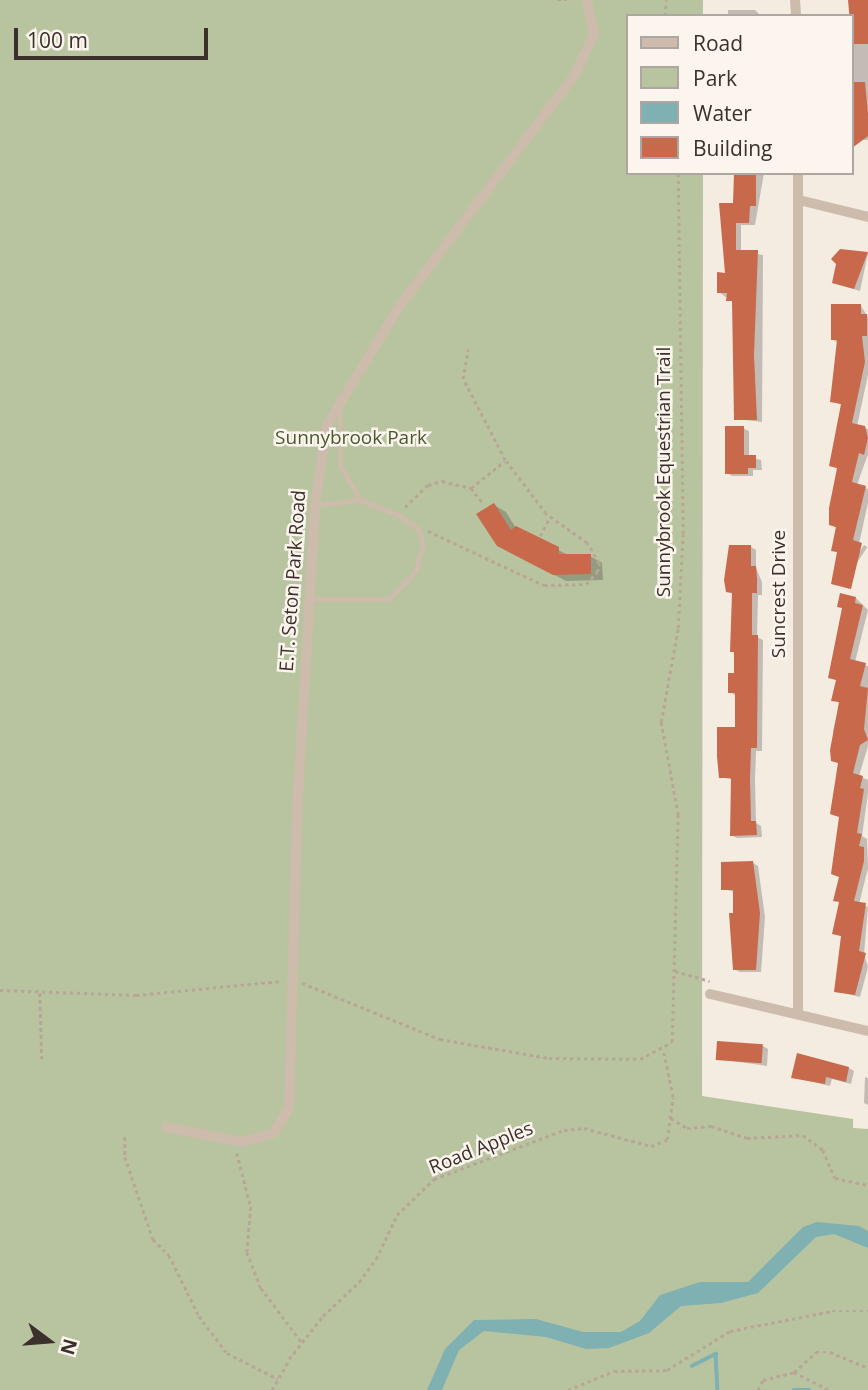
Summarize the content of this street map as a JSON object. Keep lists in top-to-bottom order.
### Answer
{
  "streets": {
    "street": ["E.T. Seton Park Road", "Suncrest Drive"],
    "path": ["Sunnybrook Equestrian Trail", "Road Apples"]
  },
  "parks": ["Sunnybrook Park"],
  "legend": [
    "Road",
    "Park",
    "Water",
    "Building"
  ],
  "scale_bar": "100 m",
  "north": "right"
}
